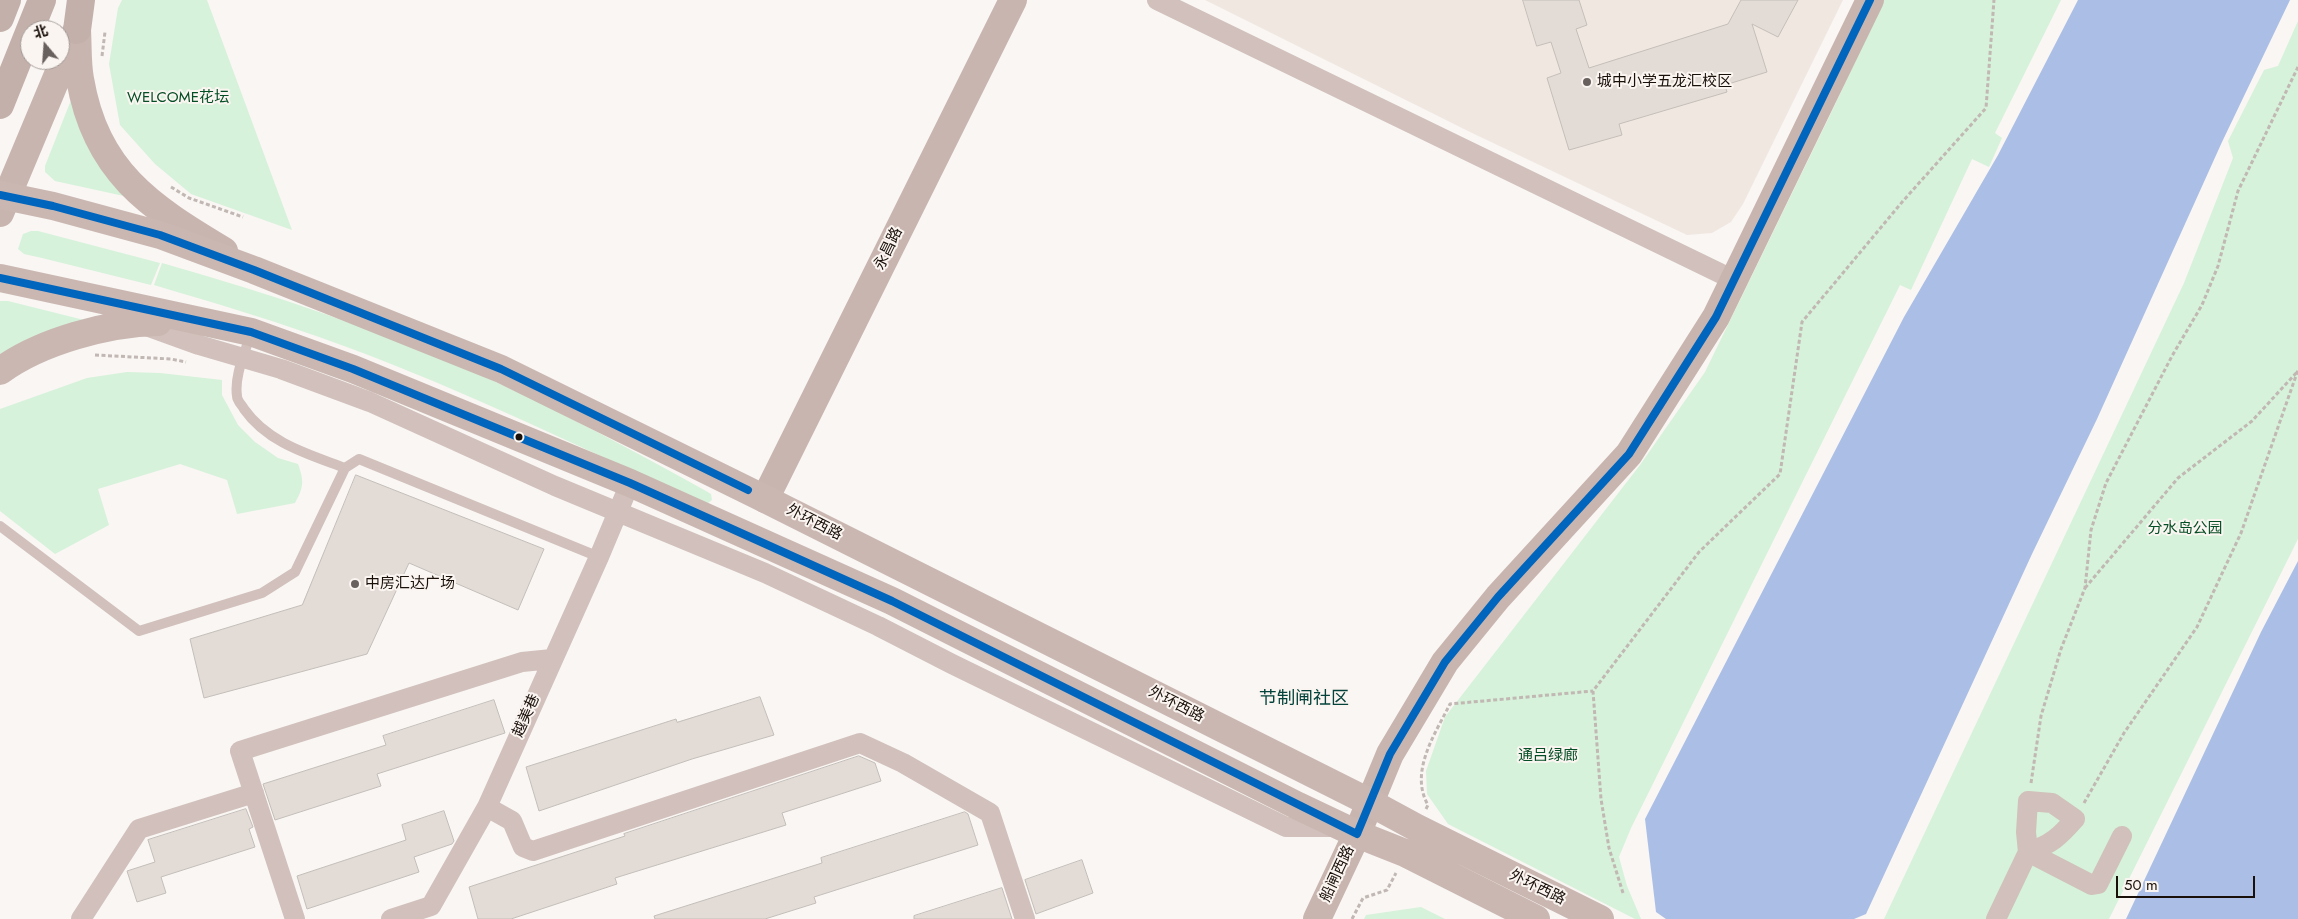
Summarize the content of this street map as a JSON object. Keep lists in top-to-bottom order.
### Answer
{
  "streets": {
    "main road": ["外环西路"],
    "street": ["永昌路", "越美巷", "船闸西路"]
  },
  "crossings": [
    ["永昌路", "外环西路"],
    ["外环西路", "越美巷"],
    ["外环西路", "船闸西路"]
  ],
  "districts": ["节制闸社区"],
  "parks": ["WELCOME花坛", "分水岛公园", "通吕绿廊"],
  "places": ["城中小学五龙汇校区", "中房汇达广场"],
  "scale_bar": "50 m",
  "north": "top"
}
